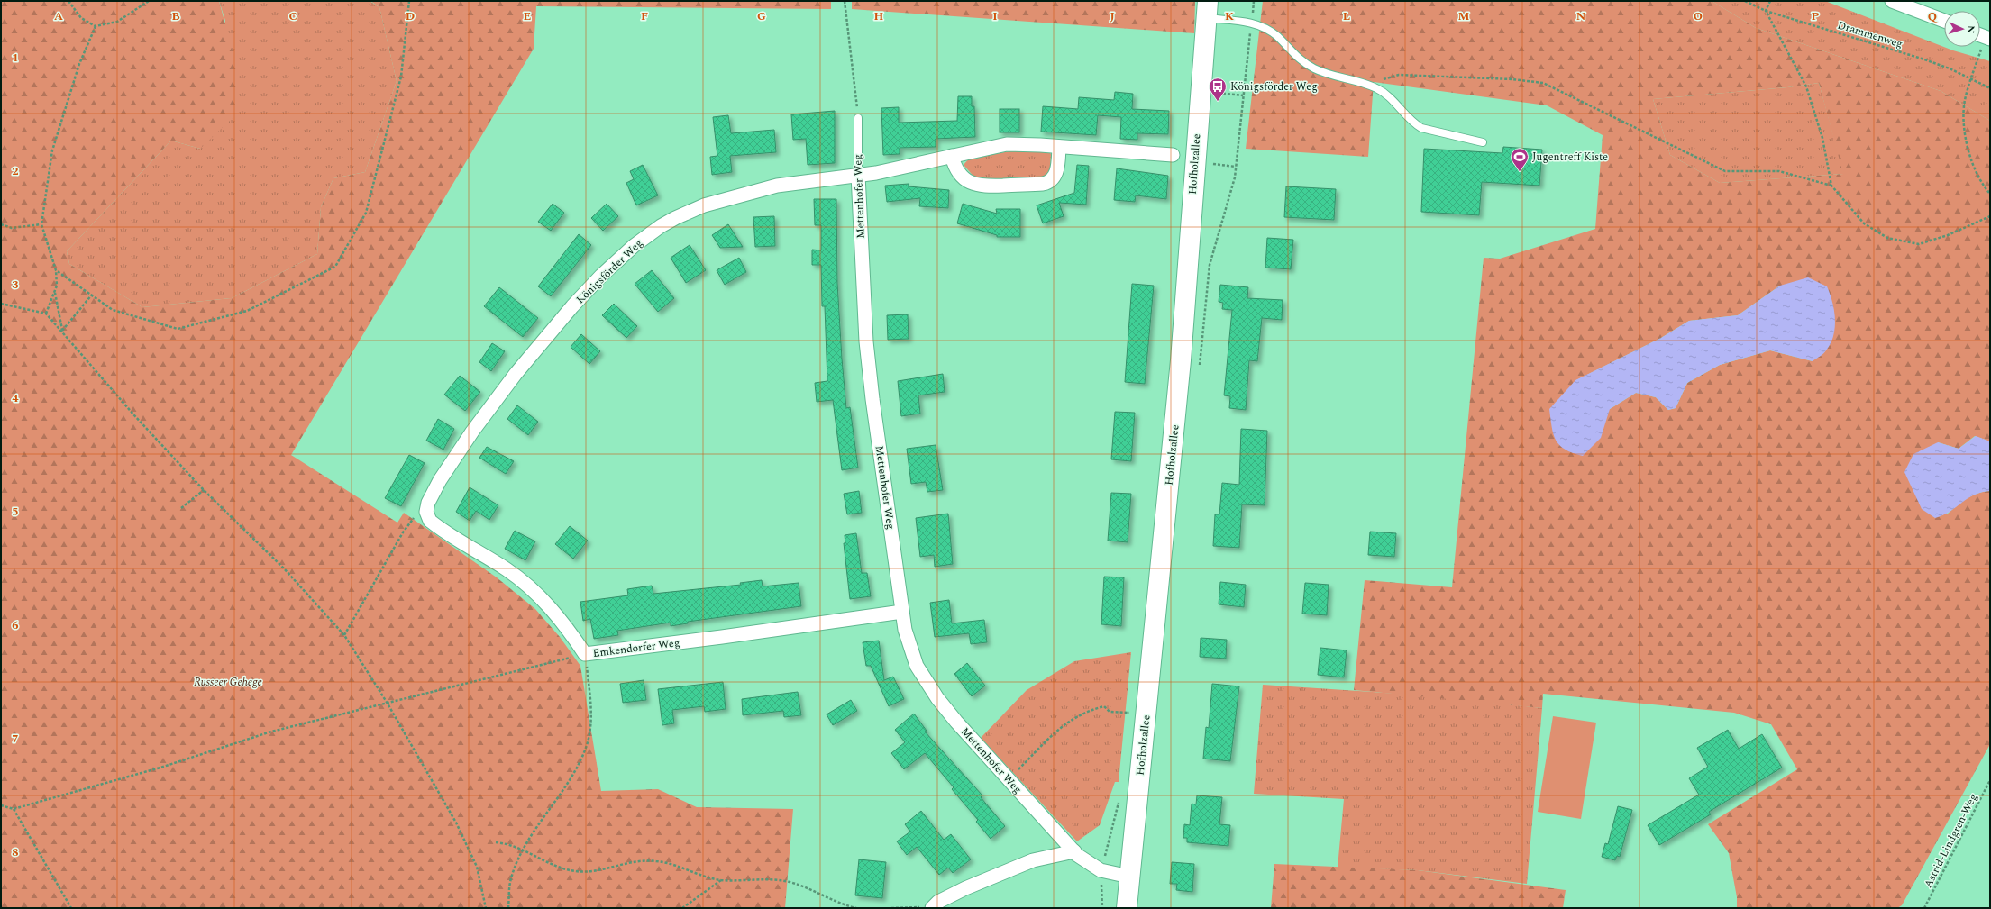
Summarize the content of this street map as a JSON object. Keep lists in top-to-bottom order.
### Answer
{
  "streets": {
    "street": [
      "Hofholzallee",
      "Mettenhofer Weg",
      "Königsförder Weg",
      "Emkendorfer Weg"
    ],
    "path": ["Drammenweg", "Astrid-Lindgren-Weg"]
  },
  "crossings": [
    ["Hofholzallee", "Mettenhofer Weg"],
    ["Mettenhofer Weg", "Königsförder Weg"],
    ["Mettenhofer Weg", "Emkendorfer Weg"],
    ["Königsförder Weg", "Emkendorfer Weg"]
  ],
  "parks": ["Russeer Gehege"],
  "places": {
    "bus stop": ["Königsförder Weg"],
    "sports": ["Jugentreff Kiste"]
  },
  "north": "right",
  "grid": {
    "columns": [
      "A",
      "B",
      "C",
      "D",
      "E",
      "F",
      "G",
      "H",
      "I",
      "J",
      "K",
      "L",
      "M",
      "N",
      "O",
      "P",
      "Q"
    ],
    "rows": [
      "1",
      "2",
      "3",
      "4",
      "5",
      "6",
      "7",
      "8"
    ]
  }
}
